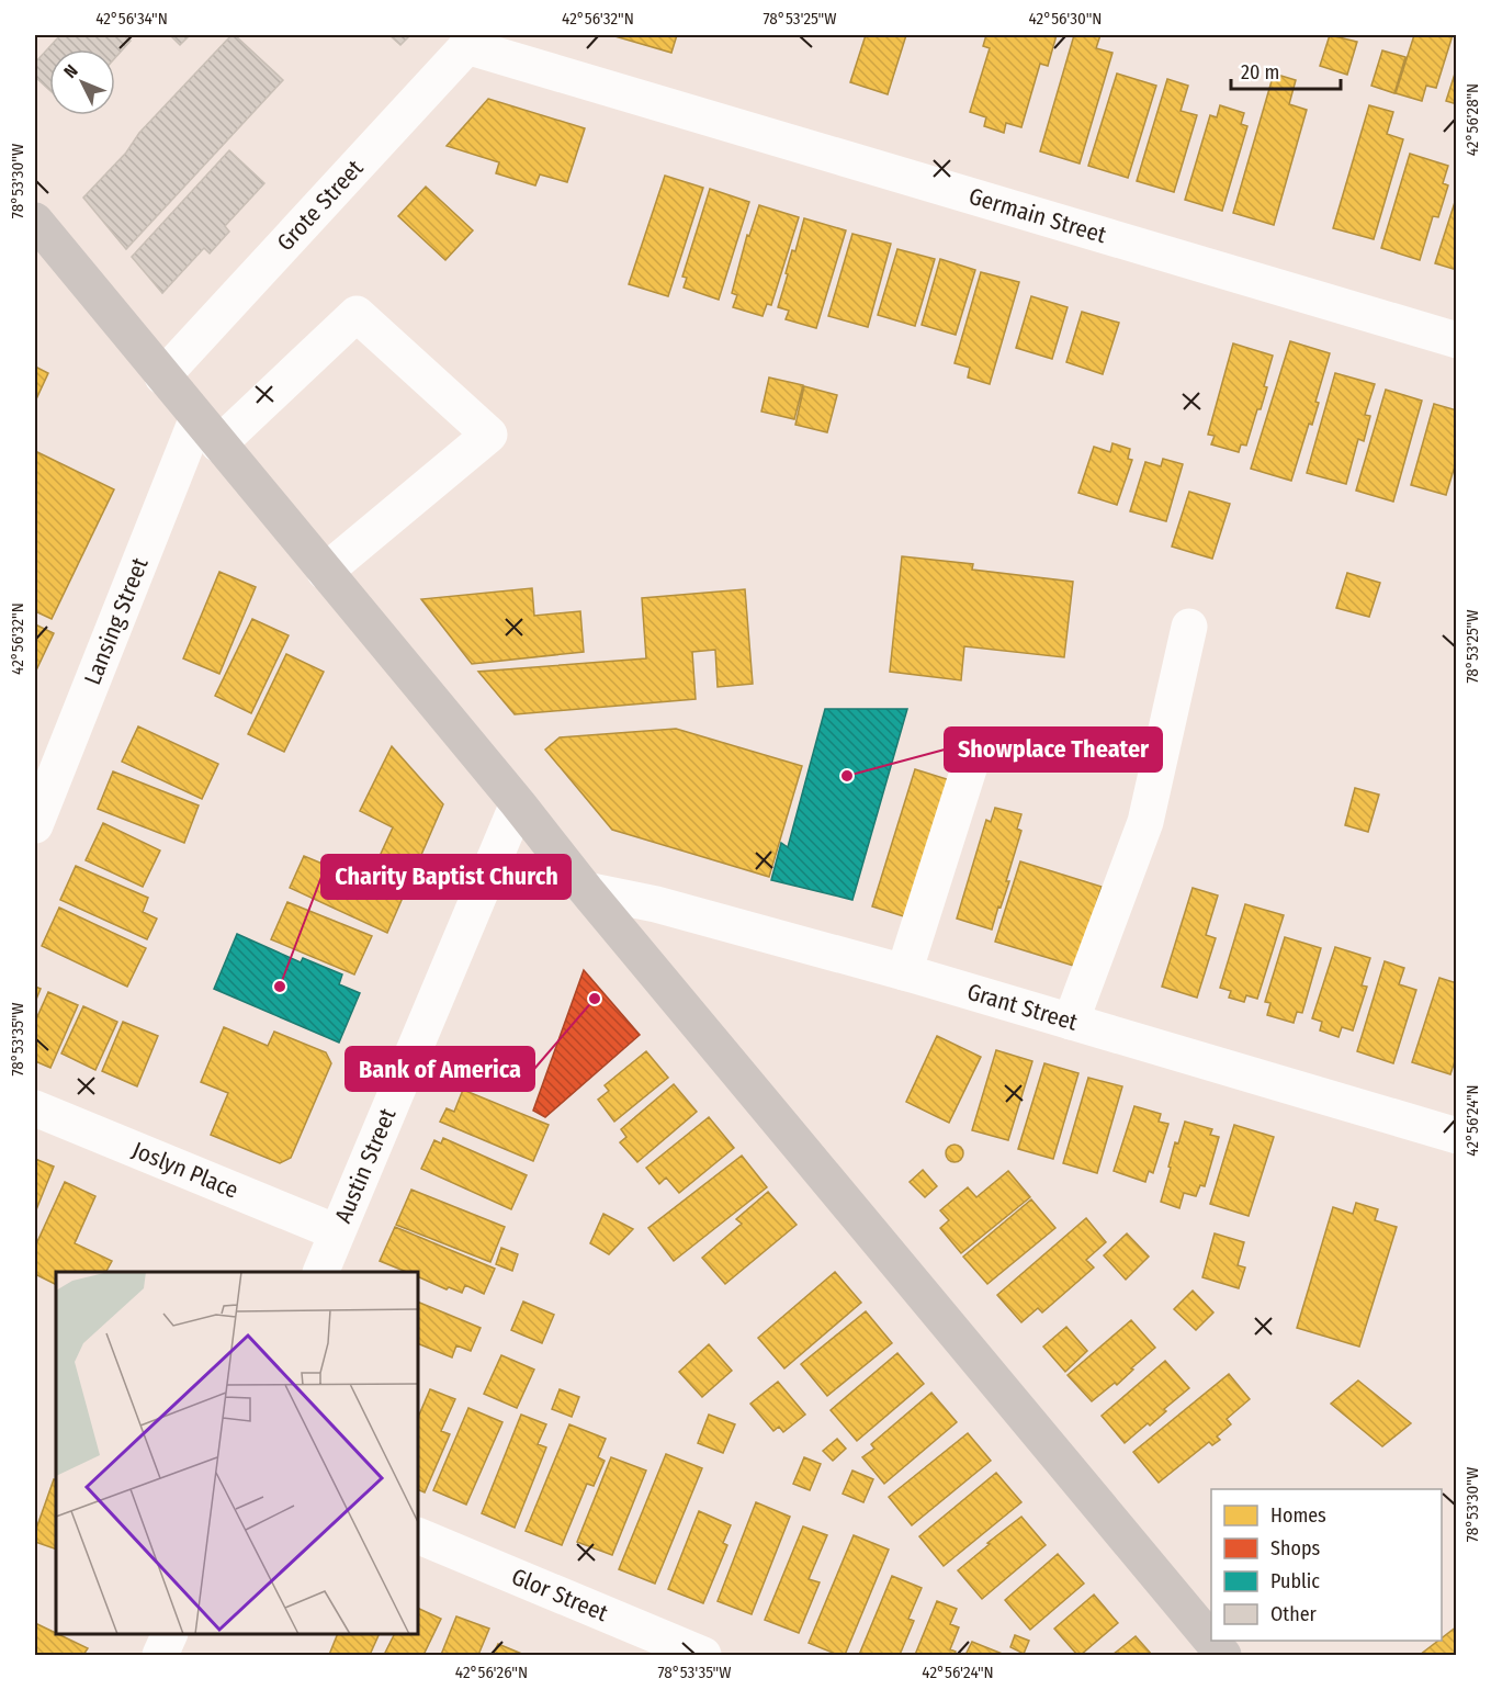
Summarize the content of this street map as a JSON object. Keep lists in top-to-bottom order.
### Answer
{
  "streets": {
    "street": [
      "Grote Street",
      "Germain Street",
      "Lansing Street",
      "Grant Street",
      "Austin Street",
      "Joslyn Place",
      "Glor Street"
    ]
  },
  "crossings": [
    ["Grote Street", "Germain Street"],
    ["Austin Street", "Joslyn Place"]
  ],
  "places": ["Showplace Theater", "Charity Baptist Church", "Bank of America"],
  "legend": [
    "Homes",
    "Shops",
    "Public",
    "Other"
  ],
  "scale_bar": "20 m",
  "north": "top left",
  "coordinates": [
    "42°56'34\"N",
    "42°56'32\"N",
    "78°53'25\"W",
    "42°56'30\"N",
    "42°56'28\"N",
    "78°53'30\"W",
    "78°53'35\"W",
    "42°56'24\"N",
    "42°56'26\"N"
  ]
}
